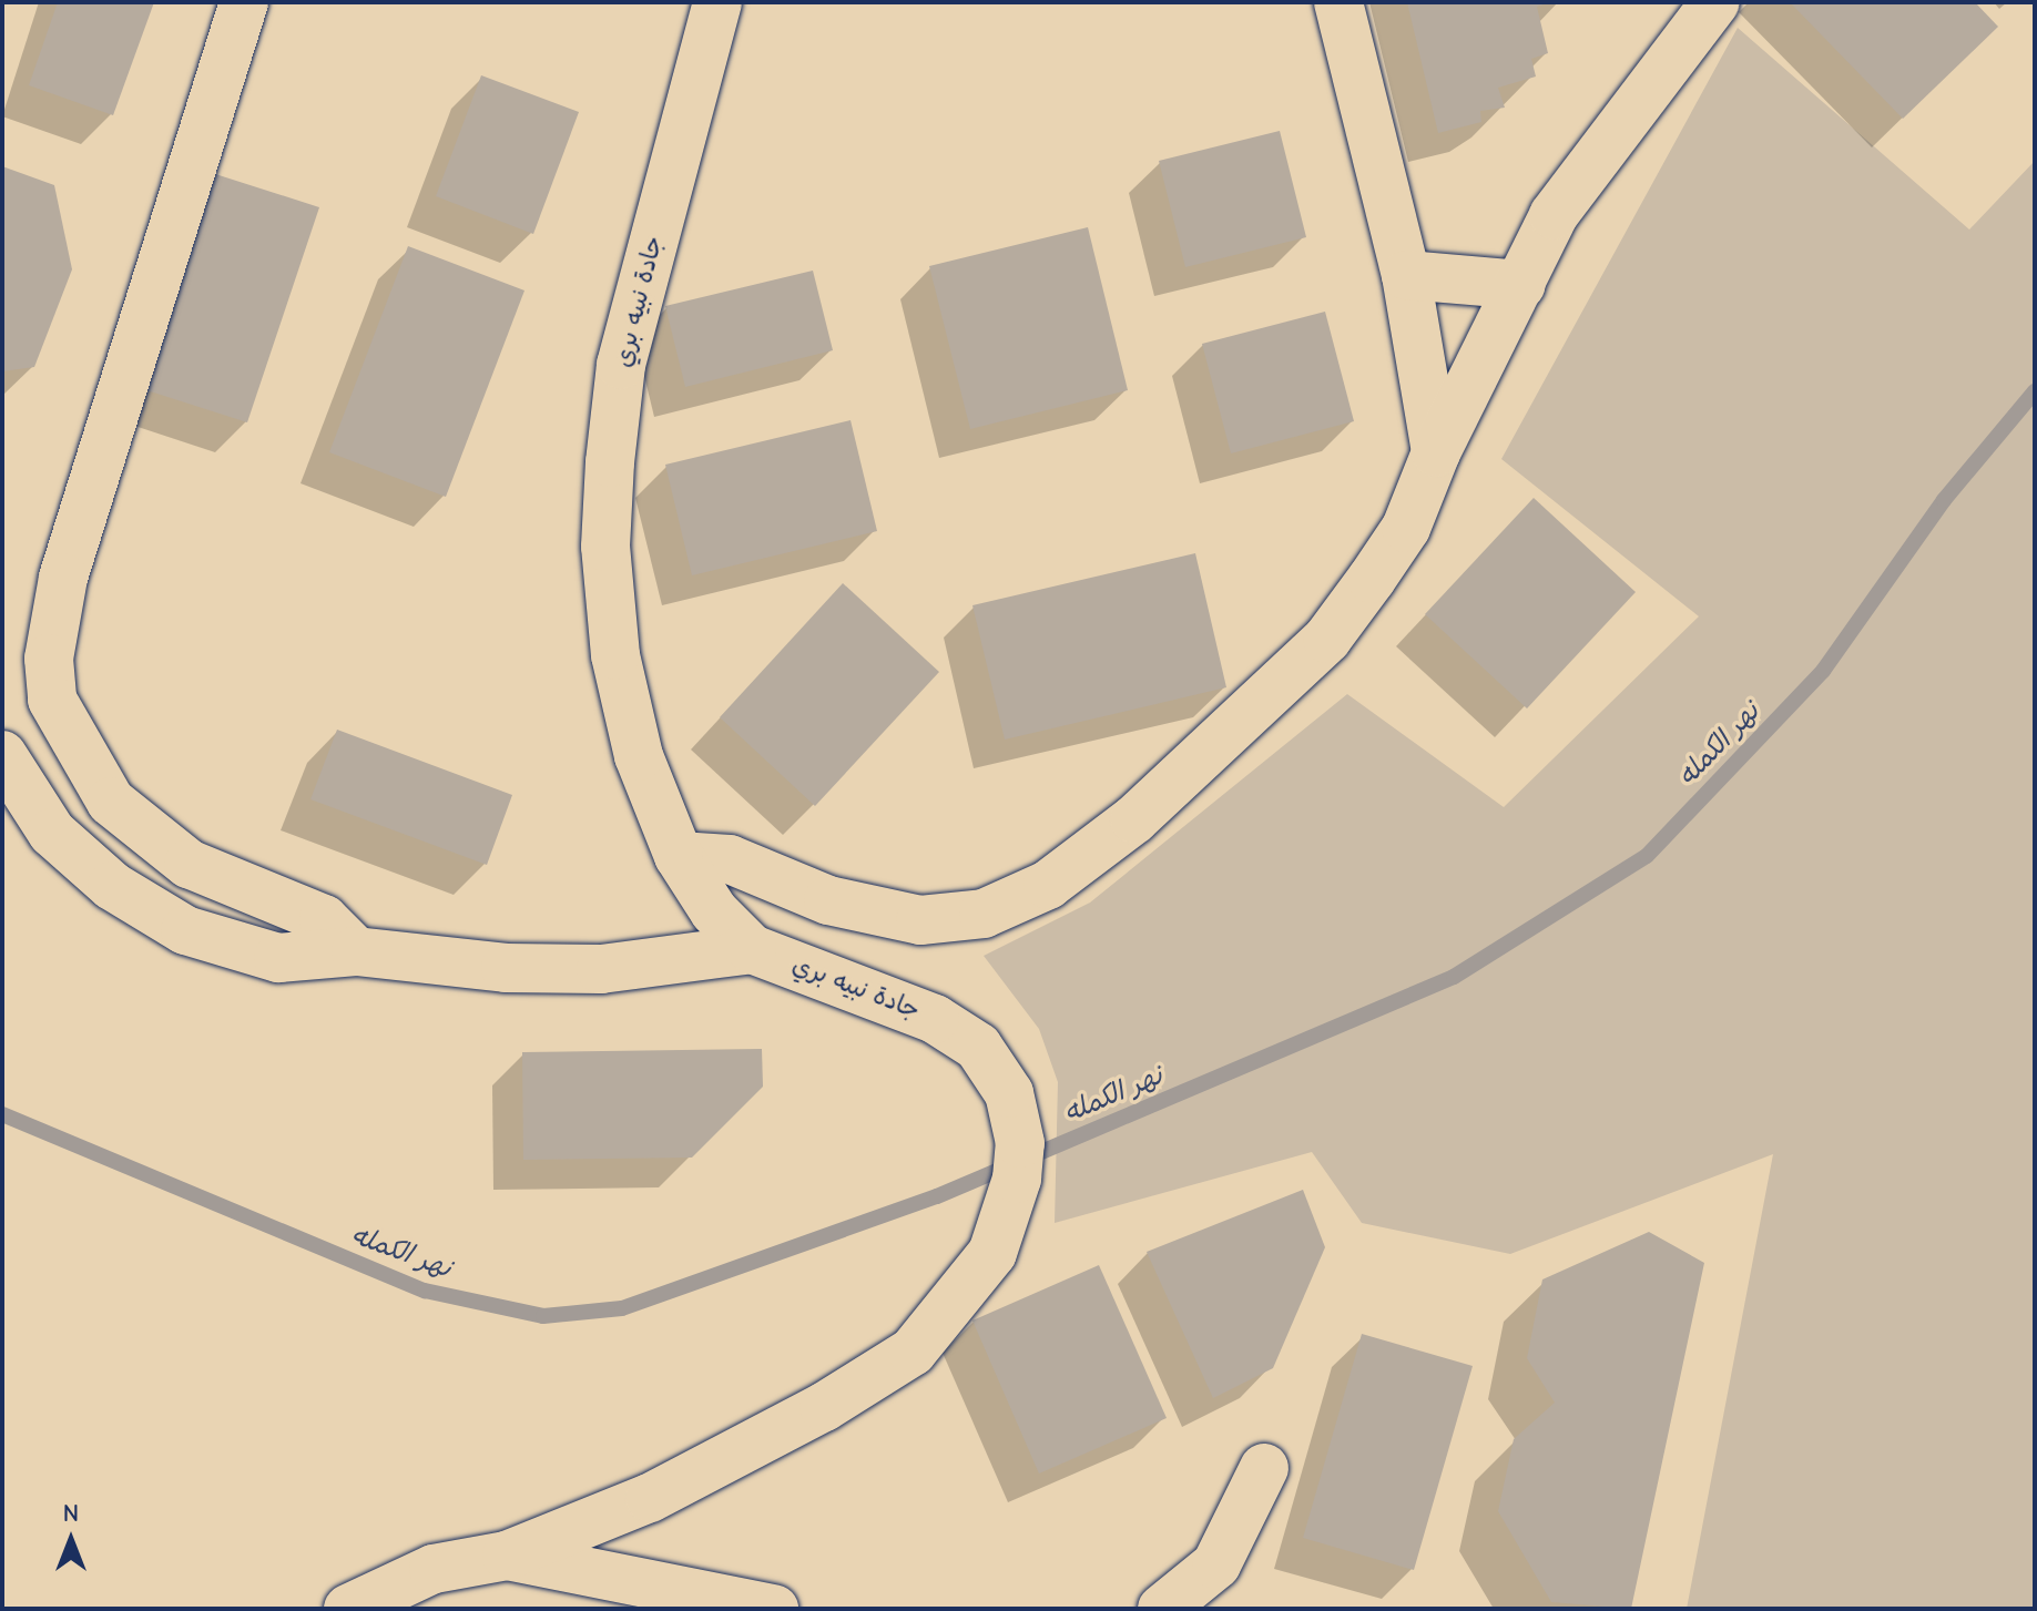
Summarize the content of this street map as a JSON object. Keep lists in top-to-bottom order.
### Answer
{
  "streets": {
    "street": ["جادة نبيه بري"]
  },
  "water": ["نهر الكمله"],
  "north": "top"
}
